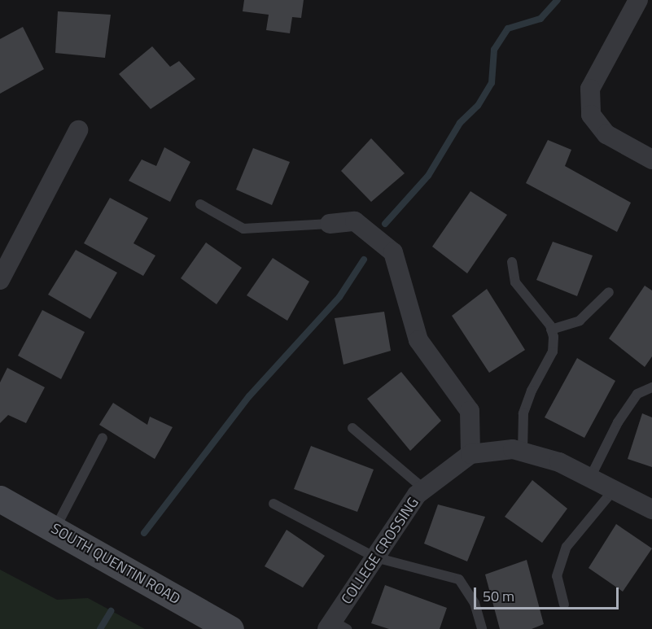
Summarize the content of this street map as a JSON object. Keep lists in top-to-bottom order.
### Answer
{
  "streets": {
    "main road": ["SOUTH QUENTIN ROAD"],
    "street": ["COLLEGE CROSSING"]
  },
  "scale_bar": "50 m"
}
